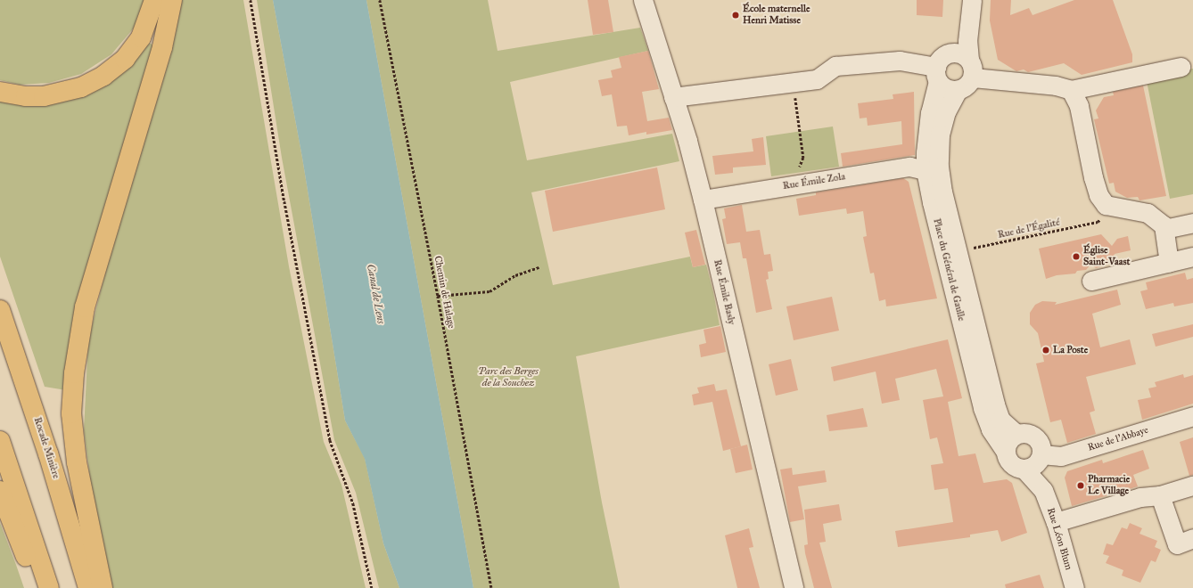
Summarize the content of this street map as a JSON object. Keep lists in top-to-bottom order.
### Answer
{
  "streets": {
    "highway": ["Rocade Minière"],
    "street": [
      "Rue Émile Zola",
      "Place du Général de Gaulle",
      "Rue Émile Basly",
      "Rue de l'Abbaye",
      "Rue Léon Blum"
    ],
    "path": ["Rue de l’Égalité", "Chemin de Halage"]
  },
  "crossings": [
    ["Rue Émile Zola", "Place du Général de Gaulle"],
    ["Rue Émile Zola", "Rue Émile Basly"],
    ["Rue de l’Égalité", "Place du Général de Gaulle"],
    ["Place du Général de Gaulle", "Rue de l'Abbaye"],
    ["Place du Général de Gaulle", "Rue Léon Blum"],
    ["Rue de l'Abbaye", "Rue Léon Blum"]
  ],
  "water": ["Canal de Lens"],
  "parks": ["Parc des Berges de la Souchez"],
  "places": [
    "École maternelle Henri Matisse",
    "Église Saint-Vaast",
    "La Poste",
    "Pharmacie Le Village"
  ]
}
